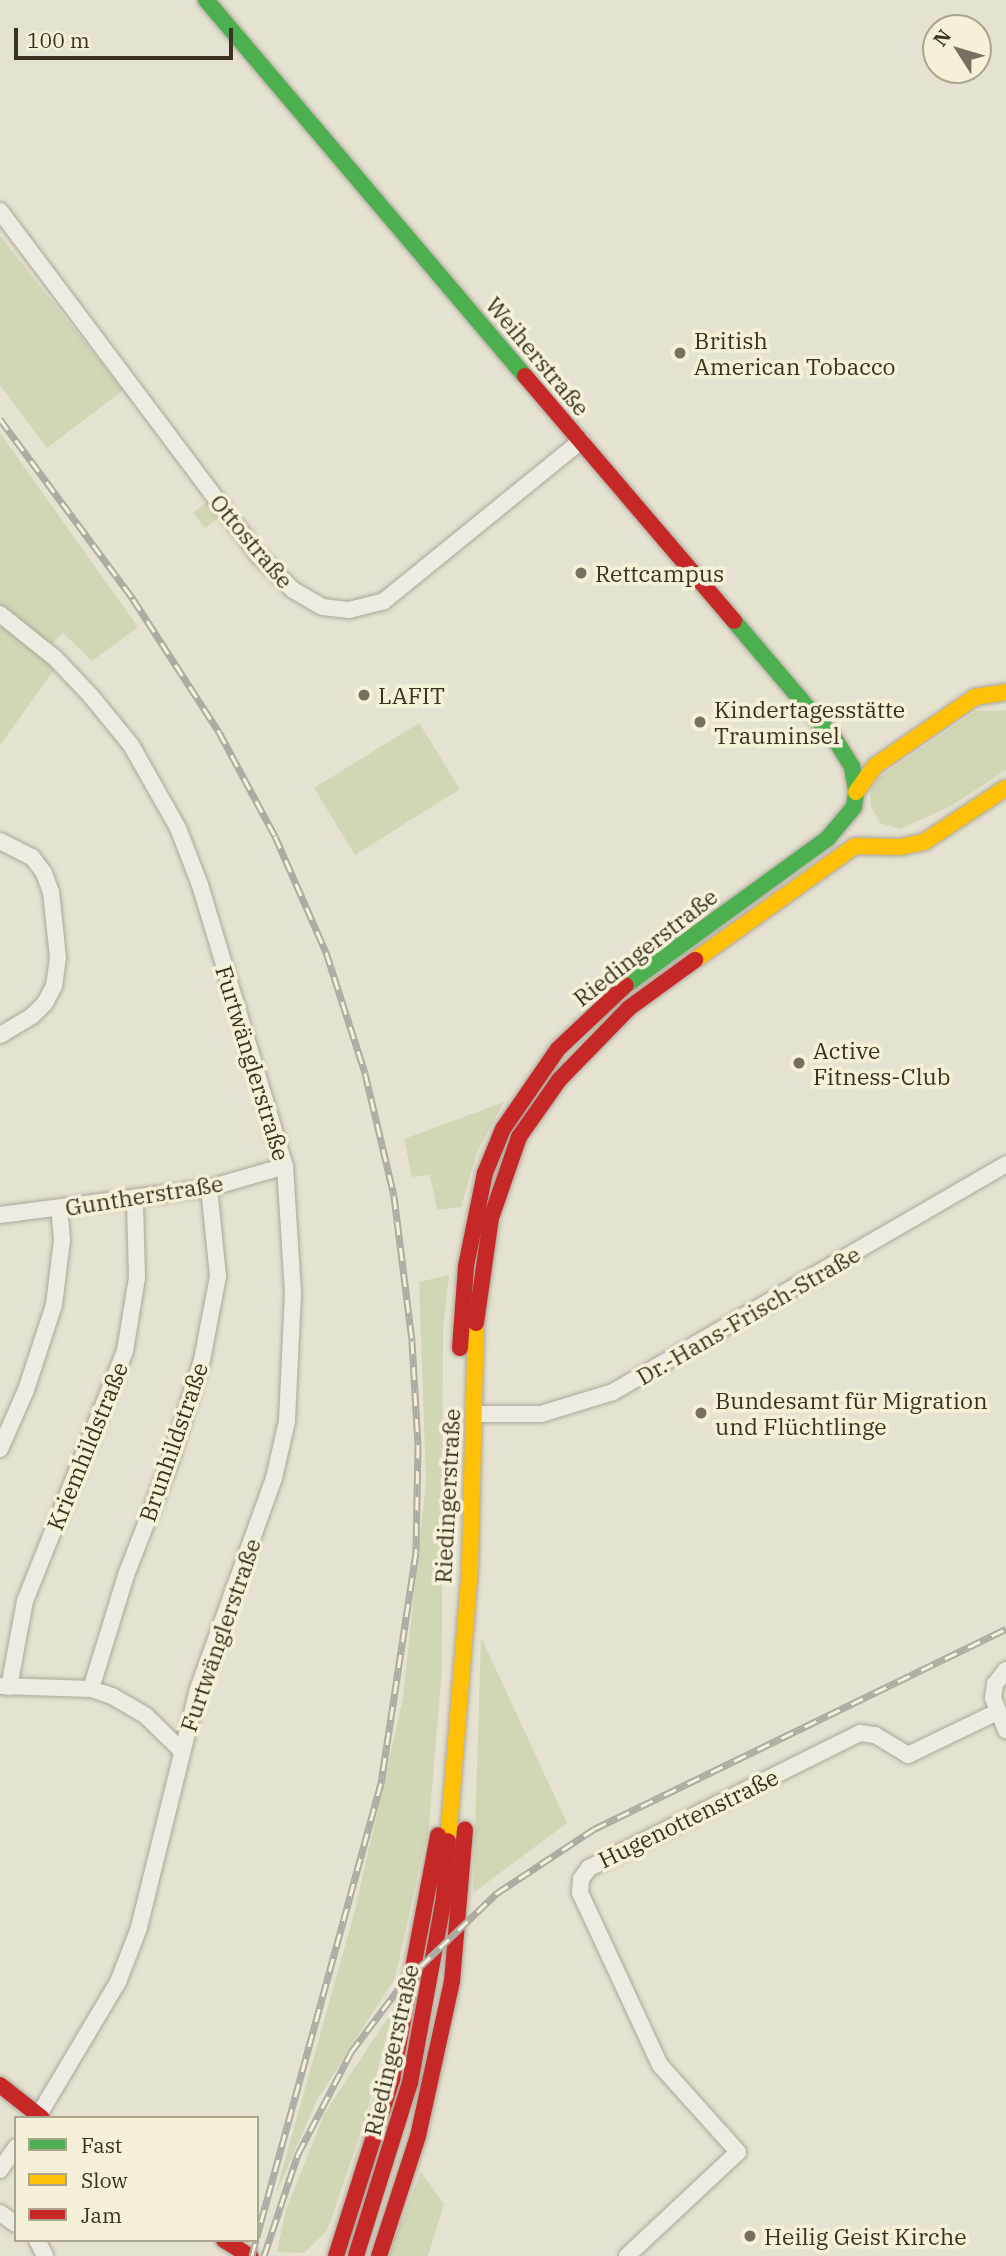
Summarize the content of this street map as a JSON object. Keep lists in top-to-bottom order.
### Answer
{
  "streets": {
    "main road": ["Weiherstraße", "Riedingerstraße"],
    "street": [
      "Ottostraße",
      "Furtwänglerstraße",
      "Guntherstraße",
      "Dr.-Hans-Frisch-Straße",
      "Brunhildstraße",
      "Kriemhildstraße",
      "Hugenottenstraße"
    ]
  },
  "crossings": [
    ["Weiherstraße", "Ottostraße"],
    ["Riedingerstraße", "Dr.-Hans-Frisch-Straße"],
    ["Furtwänglerstraße", "Guntherstraße"],
    ["Furtwänglerstraße", "Brunhildstraße"],
    ["Furtwänglerstraße", "Kriemhildstraße"],
    ["Guntherstraße", "Brunhildstraße"],
    ["Guntherstraße", "Kriemhildstraße"]
  ],
  "places": [
    "British American Tobacco",
    "Rettcampus",
    "LAFIT",
    "Kindertagesstätte Trauminsel",
    "Active Fitness-Club",
    "Bundesamt für Migration und Flüchtlinge",
    "Heilig Geist Kirche"
  ],
  "legend": ["Fast", "Slow", "Jam"],
  "scale_bar": "100 m",
  "north": "top left"
}
